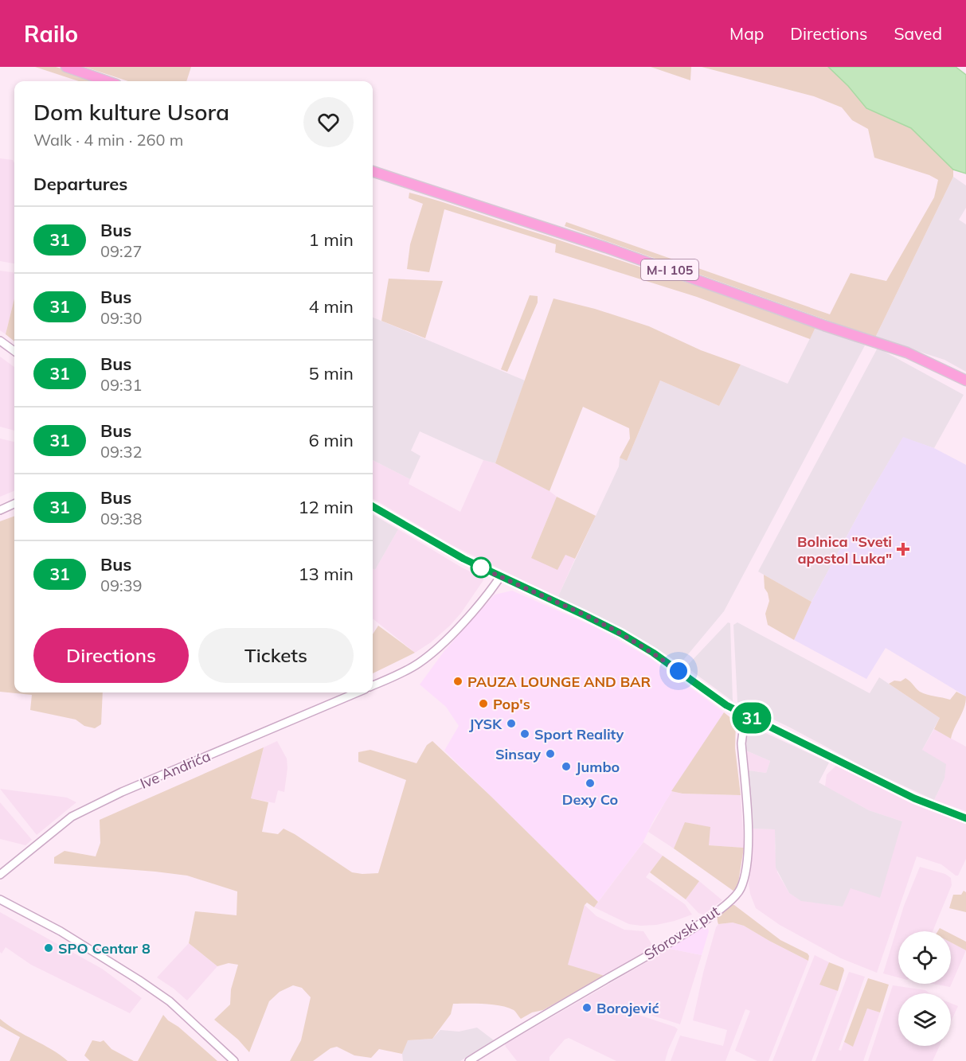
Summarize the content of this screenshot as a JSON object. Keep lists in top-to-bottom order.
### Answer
{
  "streets": {
    "main road": ["M-I 105"],
    "street": ["Ive Andrića", "Sforovski put"]
  },
  "places": {
    "health": ["Bolnica \"Sveti apostol Luka\""],
    "other": [
      "PAUZA LOUNGE AND BAR",
      "Pop's",
      "JYSK",
      "Sport Reality",
      "Sinsay",
      "Jumbo",
      "Dexy Co",
      "SPO Centar 8",
      "Borojević"
    ]
  },
  "lines": ["bus line 31"],
  "page": {
    "header": "Railo",
    "nav": ["Map", "Directions", "Saved"],
    "on_map": "31",
    "heading": [
      ["Dom kulture Usora", "Walk · 4 min · 260 m"],
      "Departures"
    ],
    "list": [
      {
        "mark": "31",
        "name": "Bus",
        "note": "09:27",
        "value": "1 min"
      },
      {
        "mark": "31",
        "name": "Bus",
        "note": "09:30",
        "value": "4 min"
      },
      {
        "mark": "31",
        "name": "Bus",
        "note": "09:31",
        "value": "5 min"
      },
      {
        "mark": "31",
        "name": "Bus",
        "note": "09:32",
        "value": "6 min"
      },
      {
        "mark": "31",
        "name": "Bus",
        "note": "09:38",
        "value": "12 min"
      },
      {
        "mark": "31",
        "name": "Bus",
        "note": "09:39",
        "value": "13 min"
      }
    ],
    "buttons": ["Directions", "Tickets"]
  }
}
